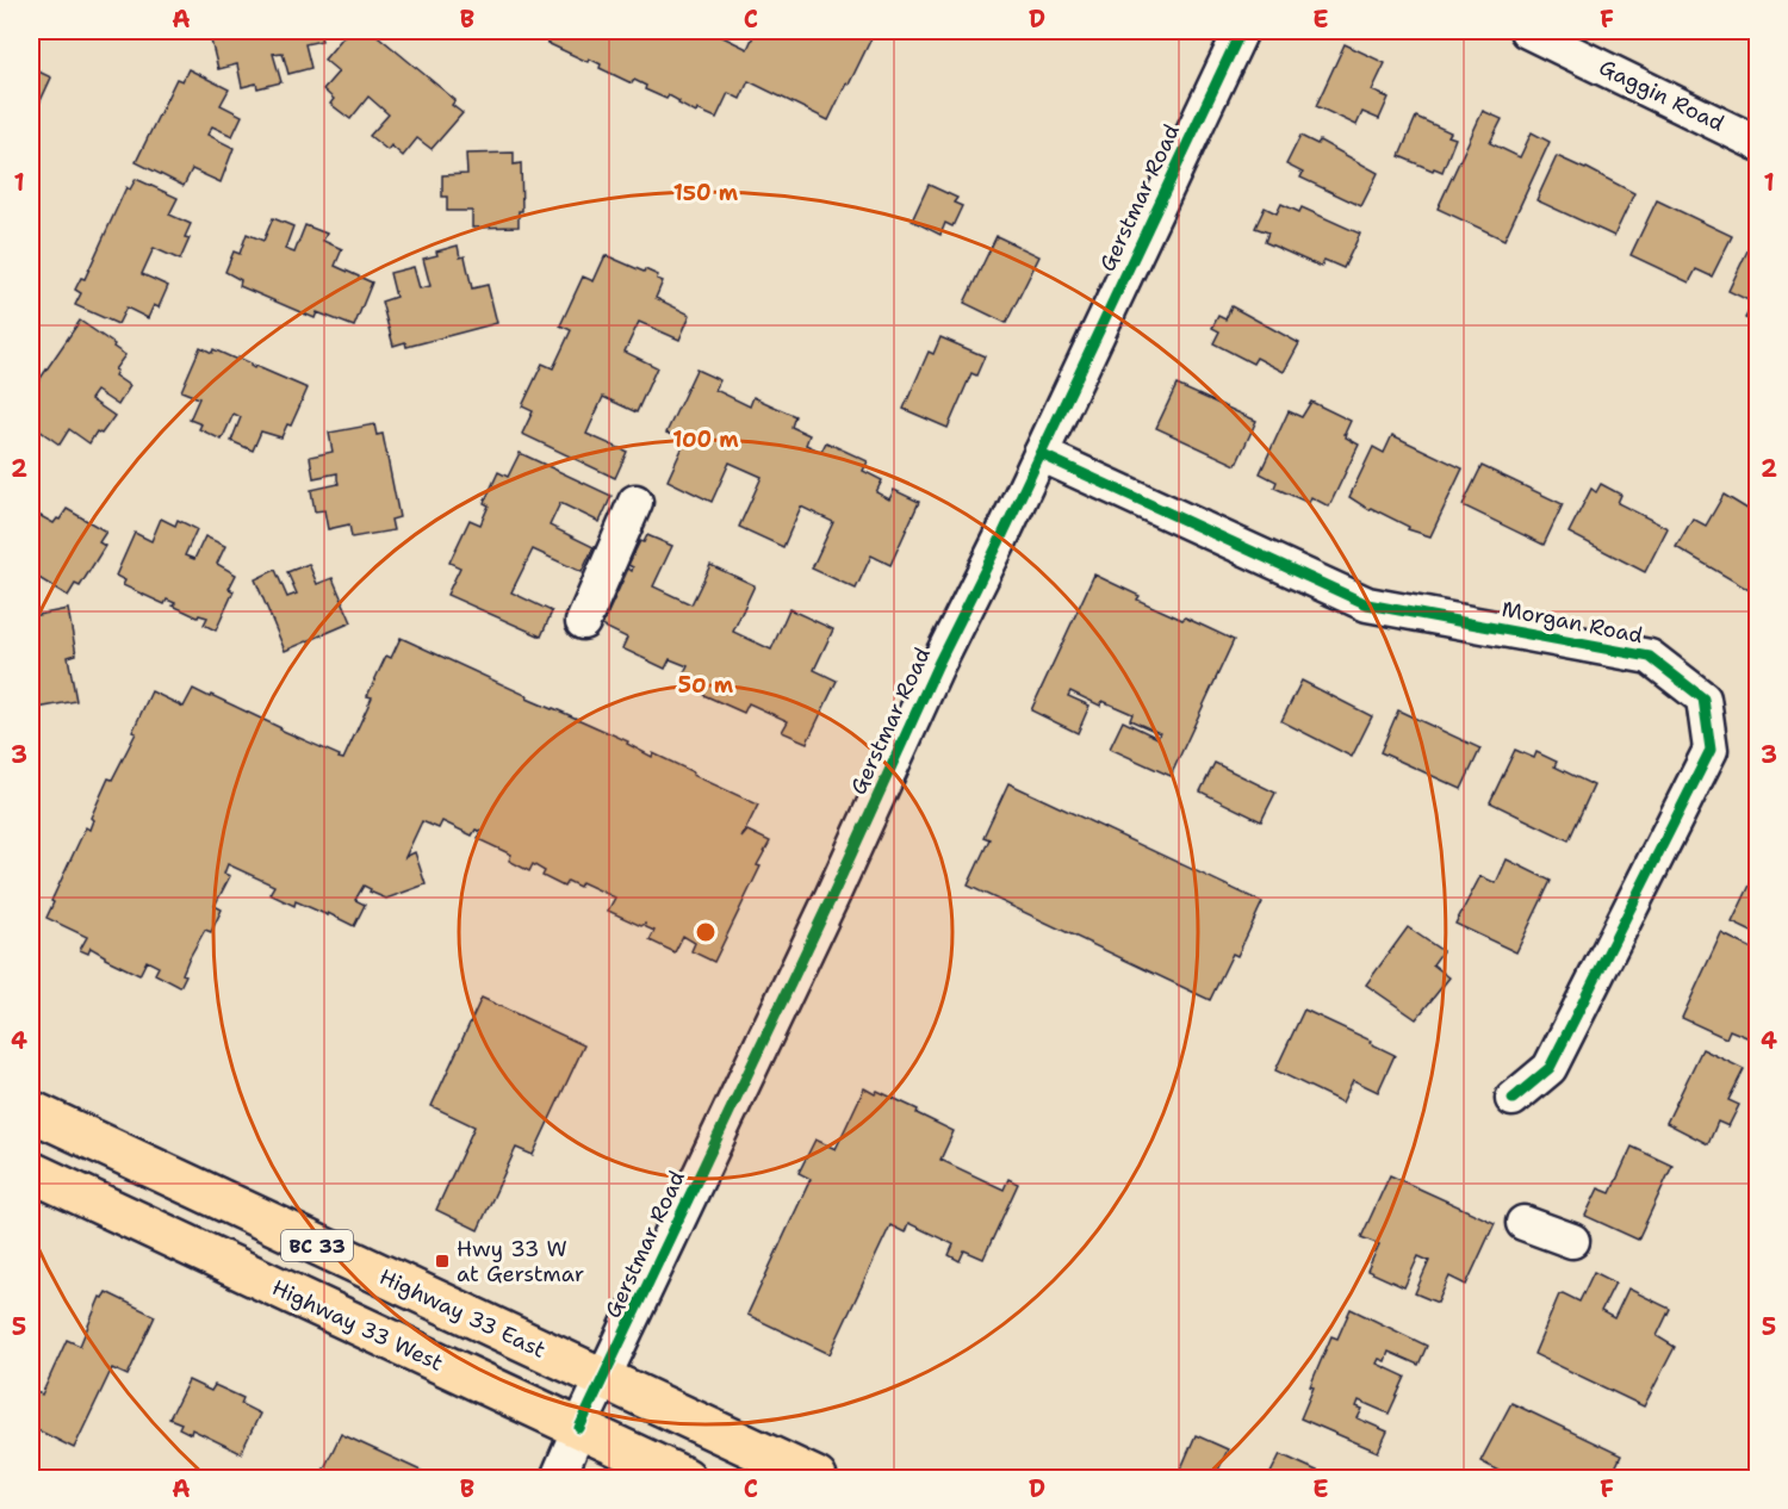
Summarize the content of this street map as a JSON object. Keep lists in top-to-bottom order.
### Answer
{
  "streets": {
    "main road": ["BC 33", "Highway 33 East", "Highway 33 West"],
    "street": ["Gaggin Road", "Gerstmar Road", "Morgan Road"]
  },
  "crossings": [
    ["Gerstmar Road", "Morgan Road"],
    ["Gerstmar Road", "Highway 33 East"],
    ["Gerstmar Road", "Highway 33 West"]
  ],
  "places": {
    "transit": ["Hwy 33 W at Gerstmar"]
  },
  "grid": {
    "columns": [
      "A",
      "B",
      "C",
      "D",
      "E",
      "F"
    ],
    "rows": [
      "1",
      "2",
      "3",
      "4",
      "5"
    ]
  },
  "rings": ["150 m", "100 m", "50 m"]
}
